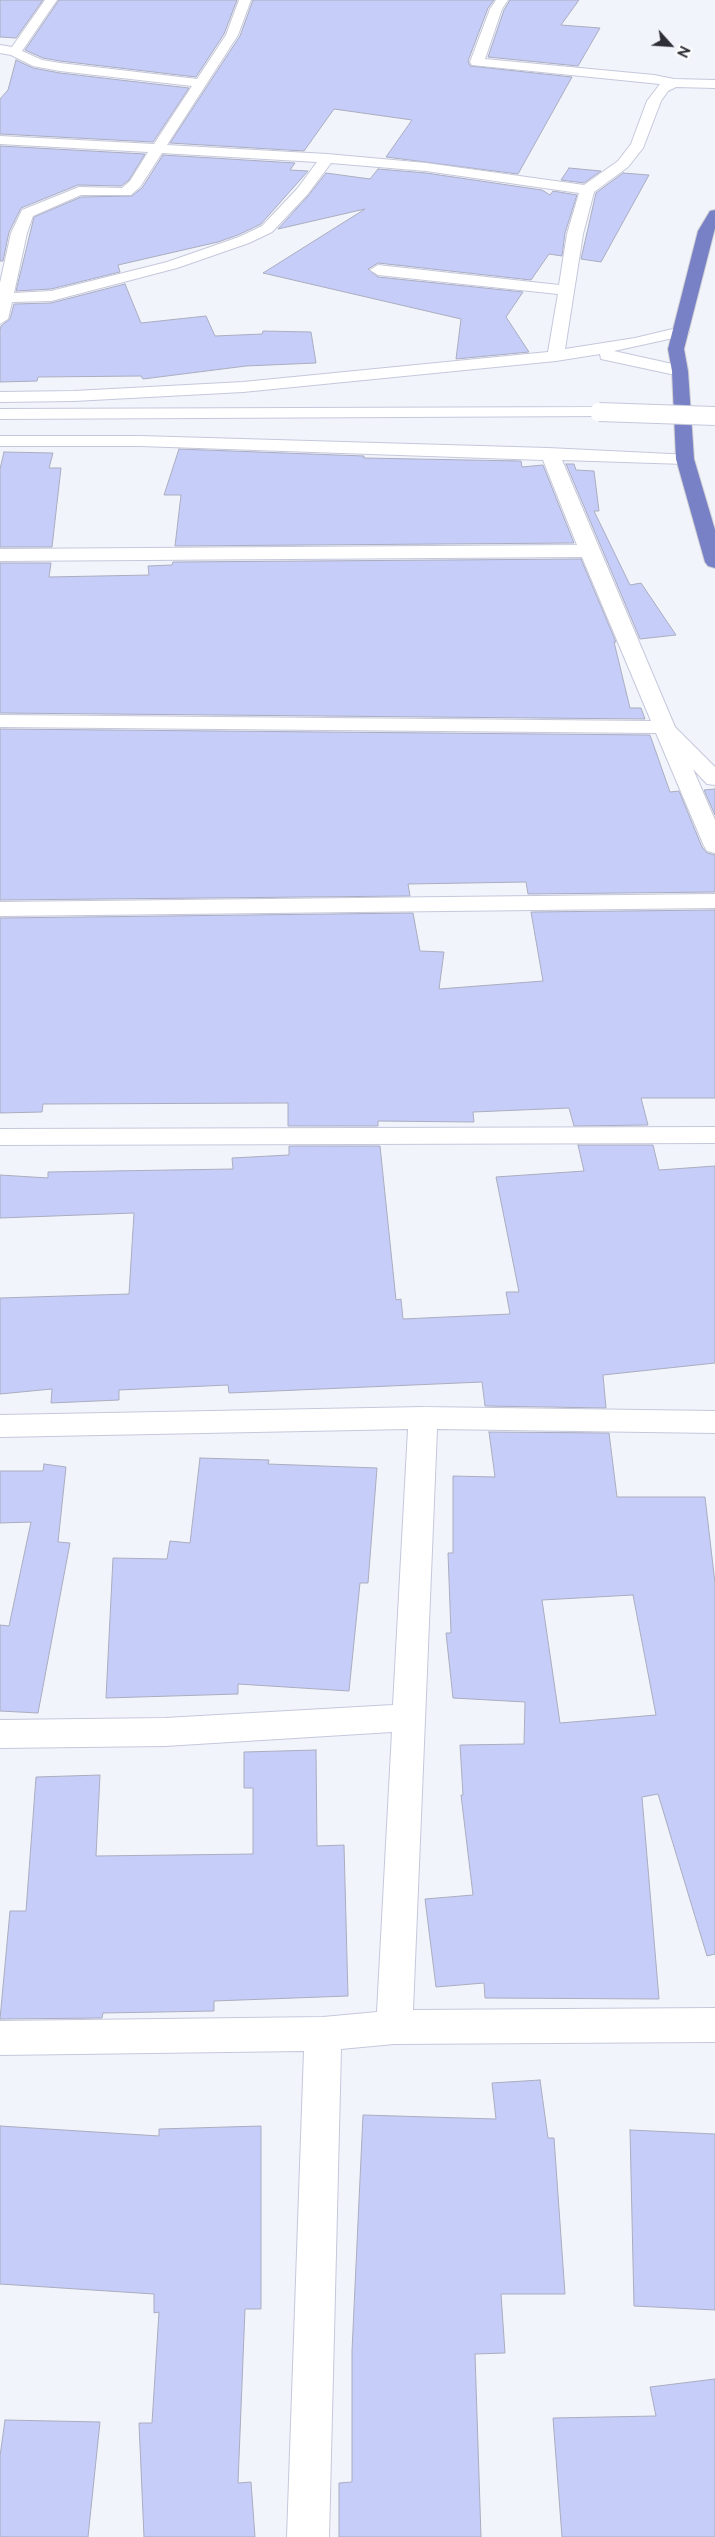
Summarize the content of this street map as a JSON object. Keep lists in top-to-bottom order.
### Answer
{
  "north": "bottom right"
}
